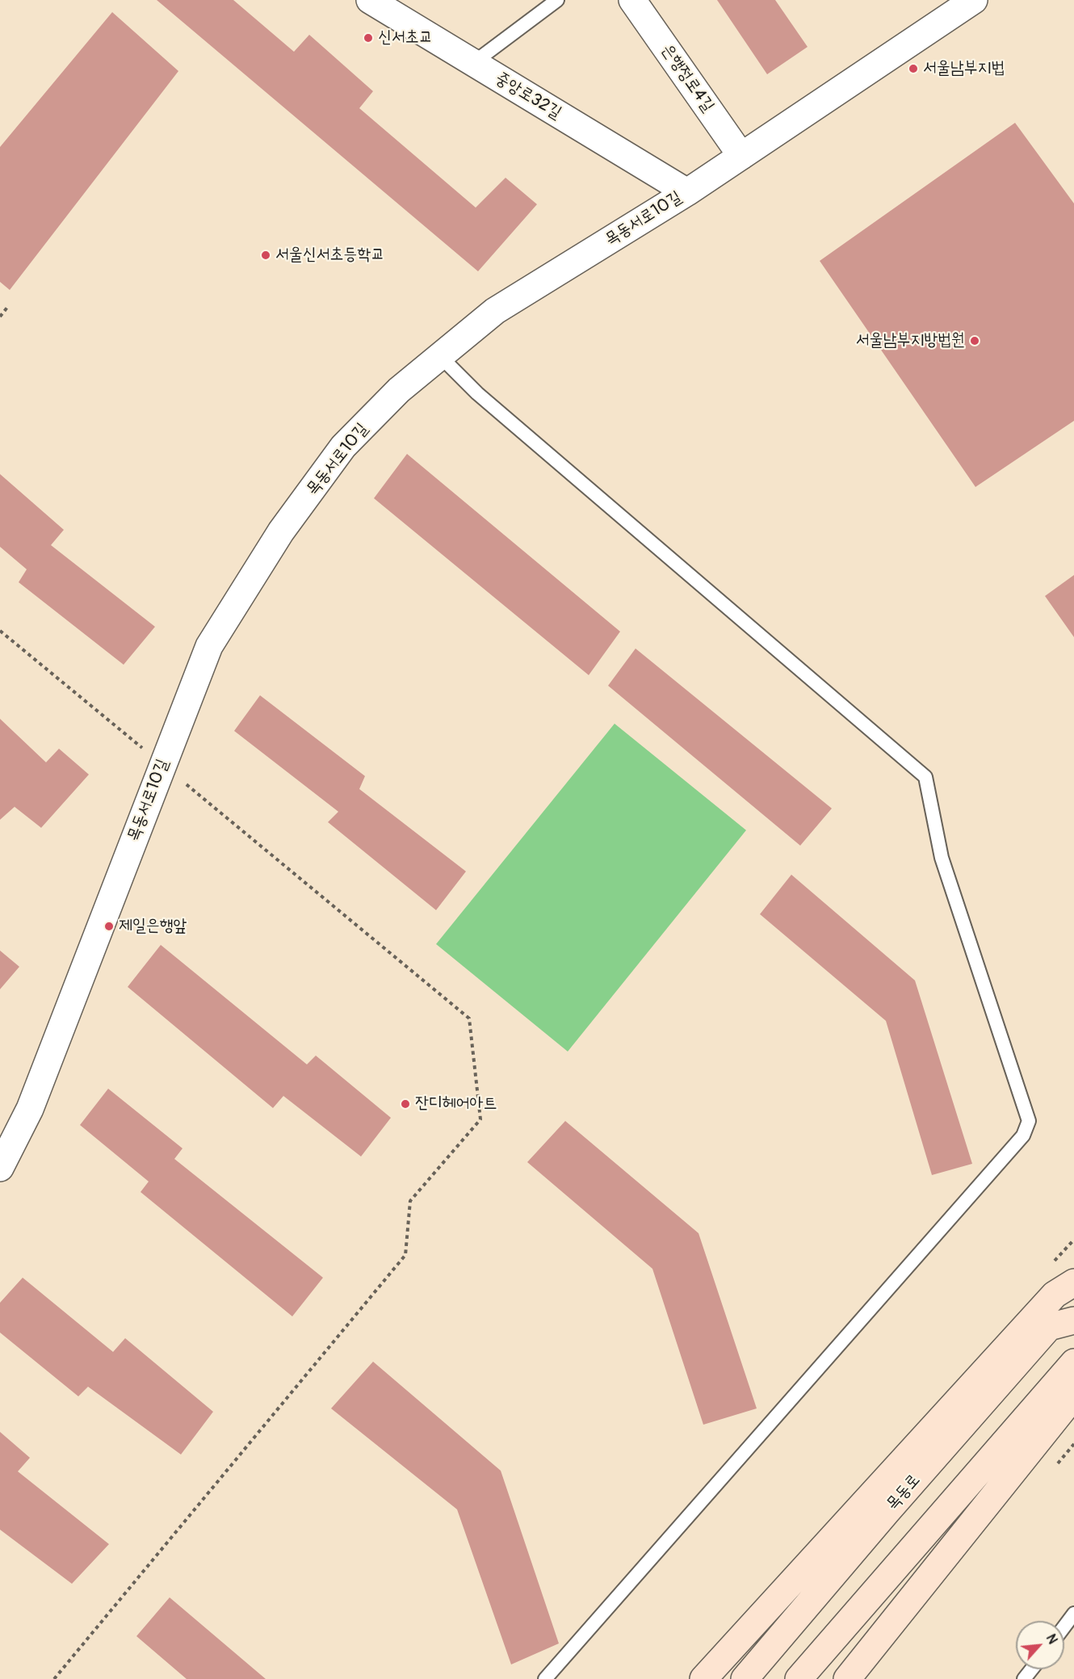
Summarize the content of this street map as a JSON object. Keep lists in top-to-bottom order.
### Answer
{
  "streets": {
    "main road": ["목동로"],
    "street": ["은행정로4길", "중앙로32길", "목동서로10길"]
  },
  "crossings": [
    ["은행정로4길", "목동서로10길"],
    ["중앙로32길", "목동서로10길"]
  ],
  "places": [
    "신서초교",
    "서울남부지법",
    "서울신서초등학교",
    "서울남부지방법원",
    "제일은행앞",
    "잔디헤어아트"
  ],
  "north": "top right"
}
